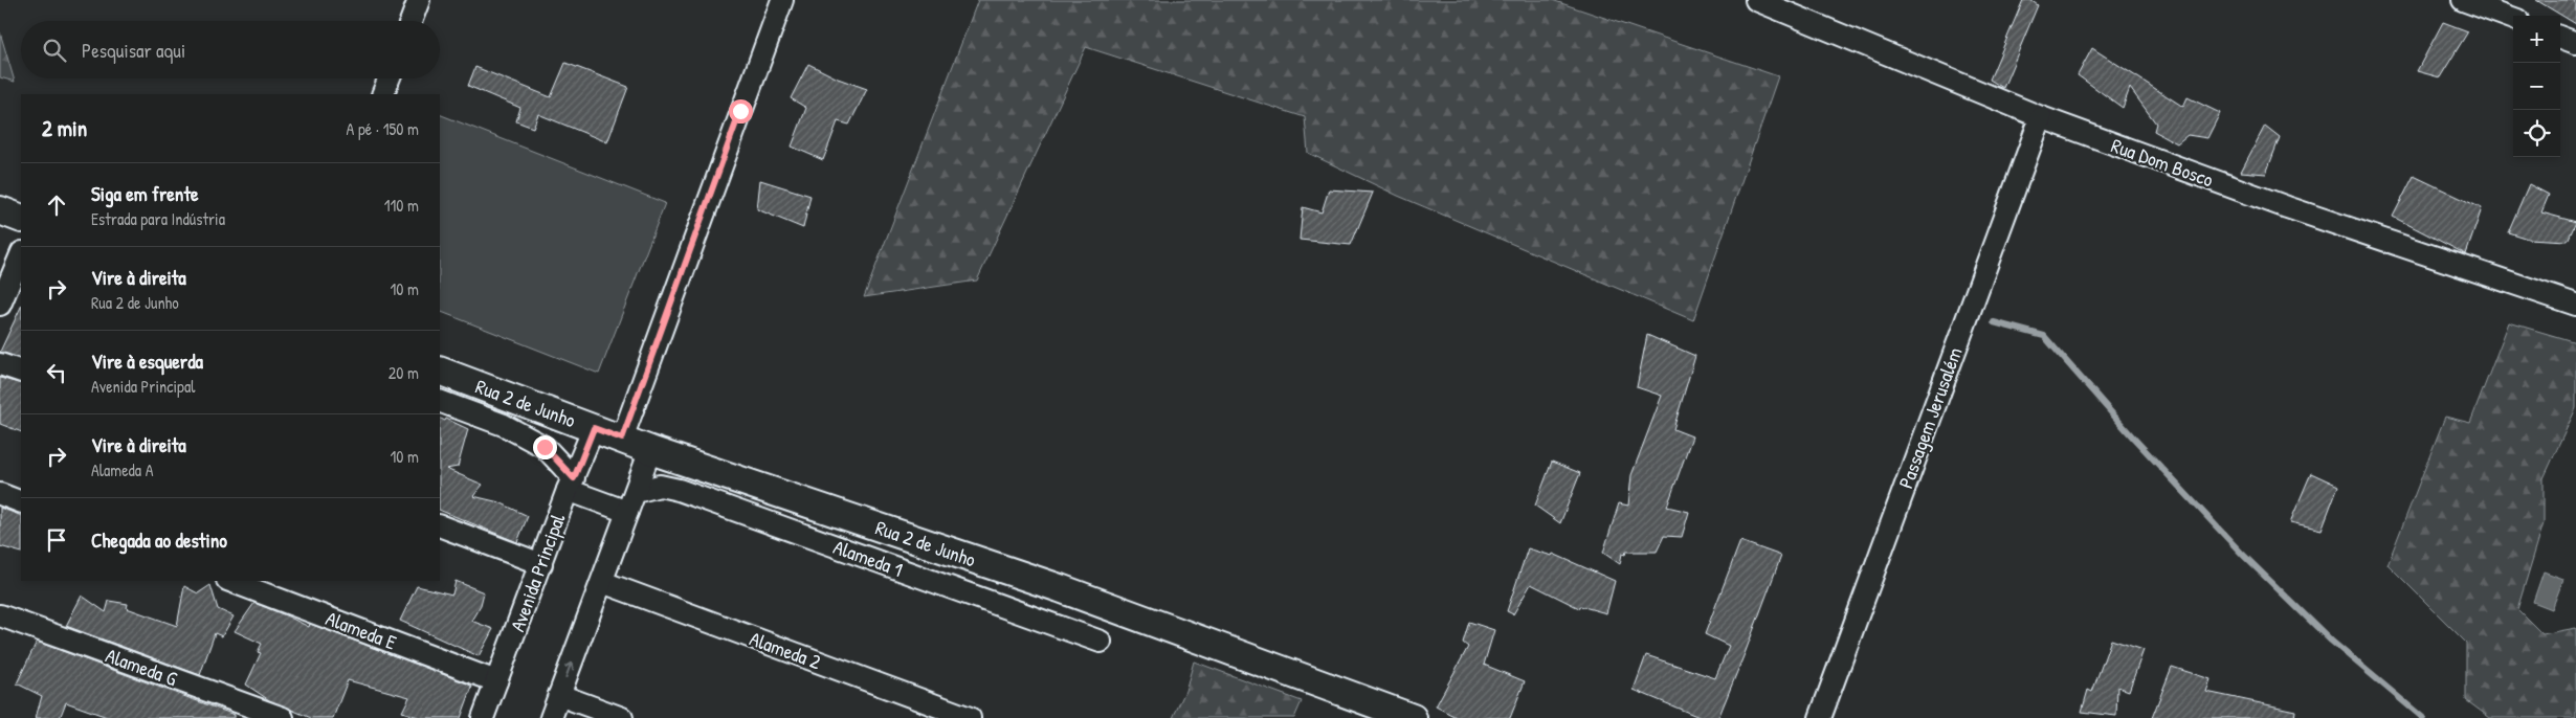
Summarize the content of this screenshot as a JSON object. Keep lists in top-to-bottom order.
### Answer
{
  "streets": {
    "street": [
      "Rua Dom Bosco",
      "Rua 2 de Junho",
      "Passagem Jerusalém",
      "Alameda 1",
      "Avenida Principal",
      "Alameda E",
      "Alameda 2",
      "Alameda G"
    ]
  },
  "crossings": [
    ["Rua Dom Bosco", "Passagem Jerusalém"],
    ["Rua 2 de Junho", "Avenida Principal"],
    ["Avenida Principal", "Alameda E"]
  ],
  "page": {
    "map_buttons": ["+", "−"],
    "search": "Pesquisar aqui",
    "heading": ["2 min", "A pé · 150 m"],
    "list": [
      ["Siga em frente", "Estrada para Indústria", "110 m"],
      ["Vire à direita", "Rua 2 de Junho", "10 m"],
      ["Vire à esquerda", "Avenida Principal", "20 m"],
      ["Vire à direita", "Alameda A", "10 m"],
      "Chegada ao destino"
    ]
  }
}
